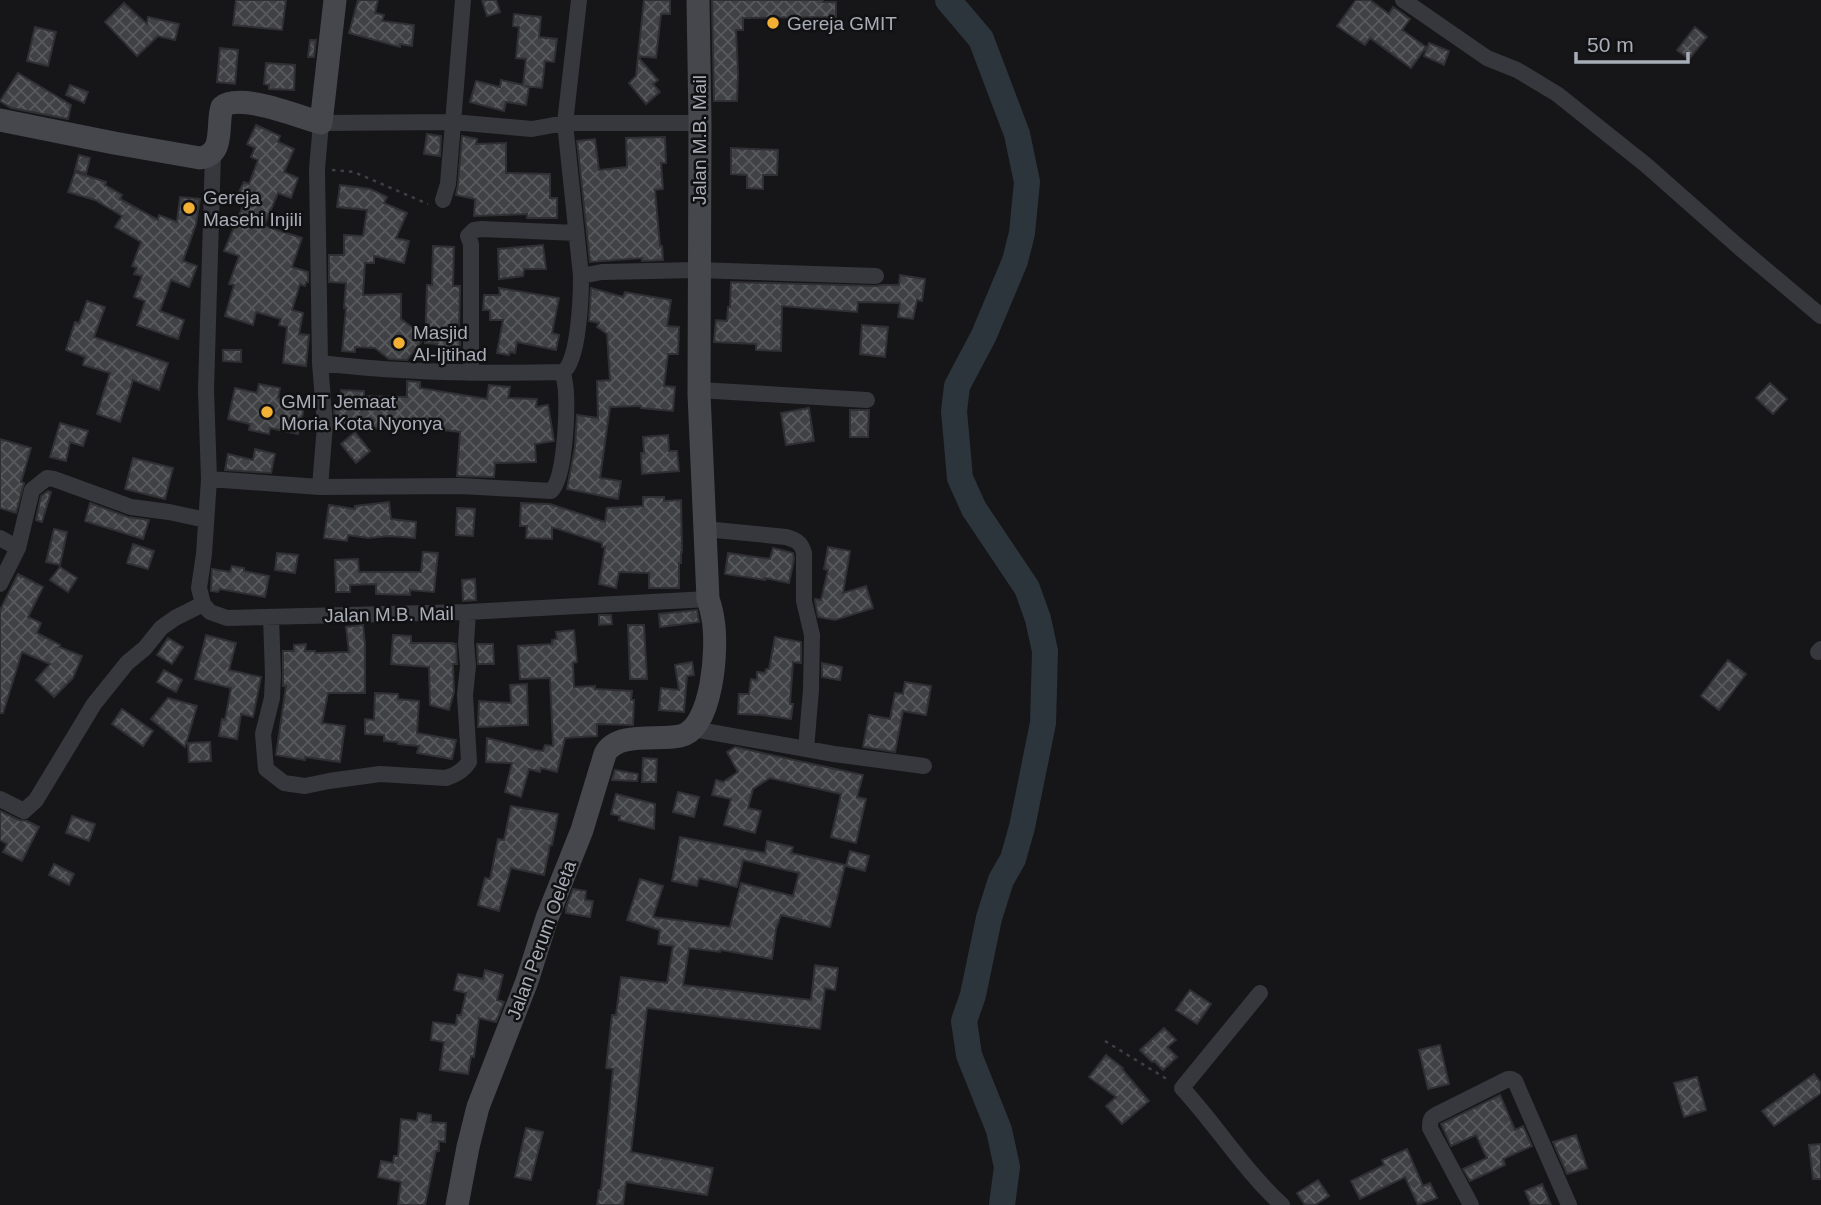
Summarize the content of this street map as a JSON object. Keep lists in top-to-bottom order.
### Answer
{
  "streets": {
    "street": ["Jalan M.B. Mail", "Jalan Perum Oeleta"]
  },
  "places": [
    "Gereja GMIT",
    "Gereja Masehi Injili",
    "Masjid Al-Ijtihad",
    "GMIT Jemaat Moria Kota Nyonya"
  ],
  "scale_bar": "50 m"
}
